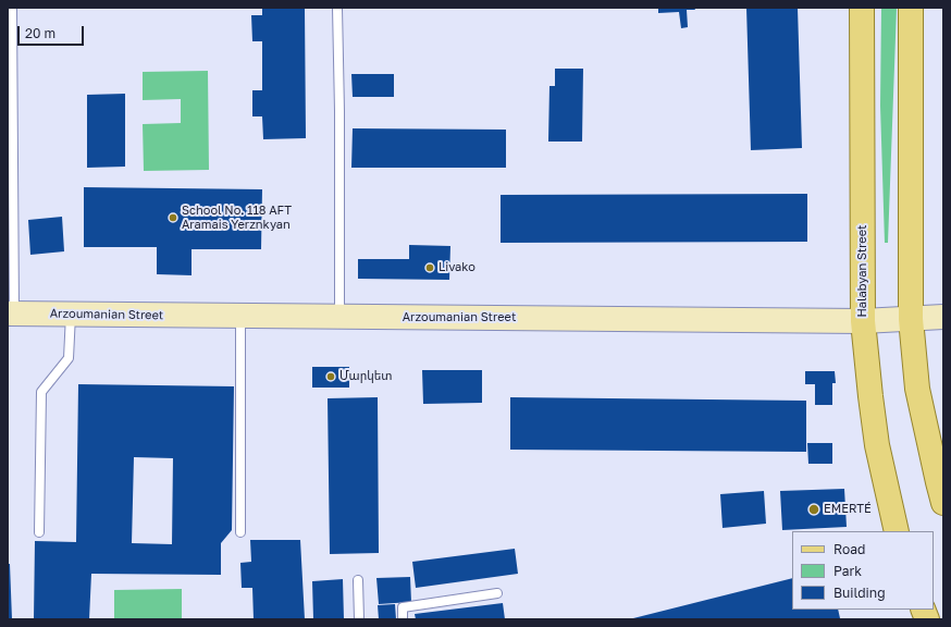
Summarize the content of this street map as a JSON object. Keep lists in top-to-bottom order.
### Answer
{
  "streets": {
    "main road": ["Halabyan Street", "Arzoumanian Street"]
  },
  "crossings": [
    ["Halabyan Street", "Arzoumanian Street"]
  ],
  "places": [
    "School No. 118 AFT Aramais Yerznkyan",
    "Livako",
    "Մարկետ",
    "EMERTÉ"
  ],
  "legend": ["Road", "Park", "Building"],
  "scale_bar": "20 m"
}
